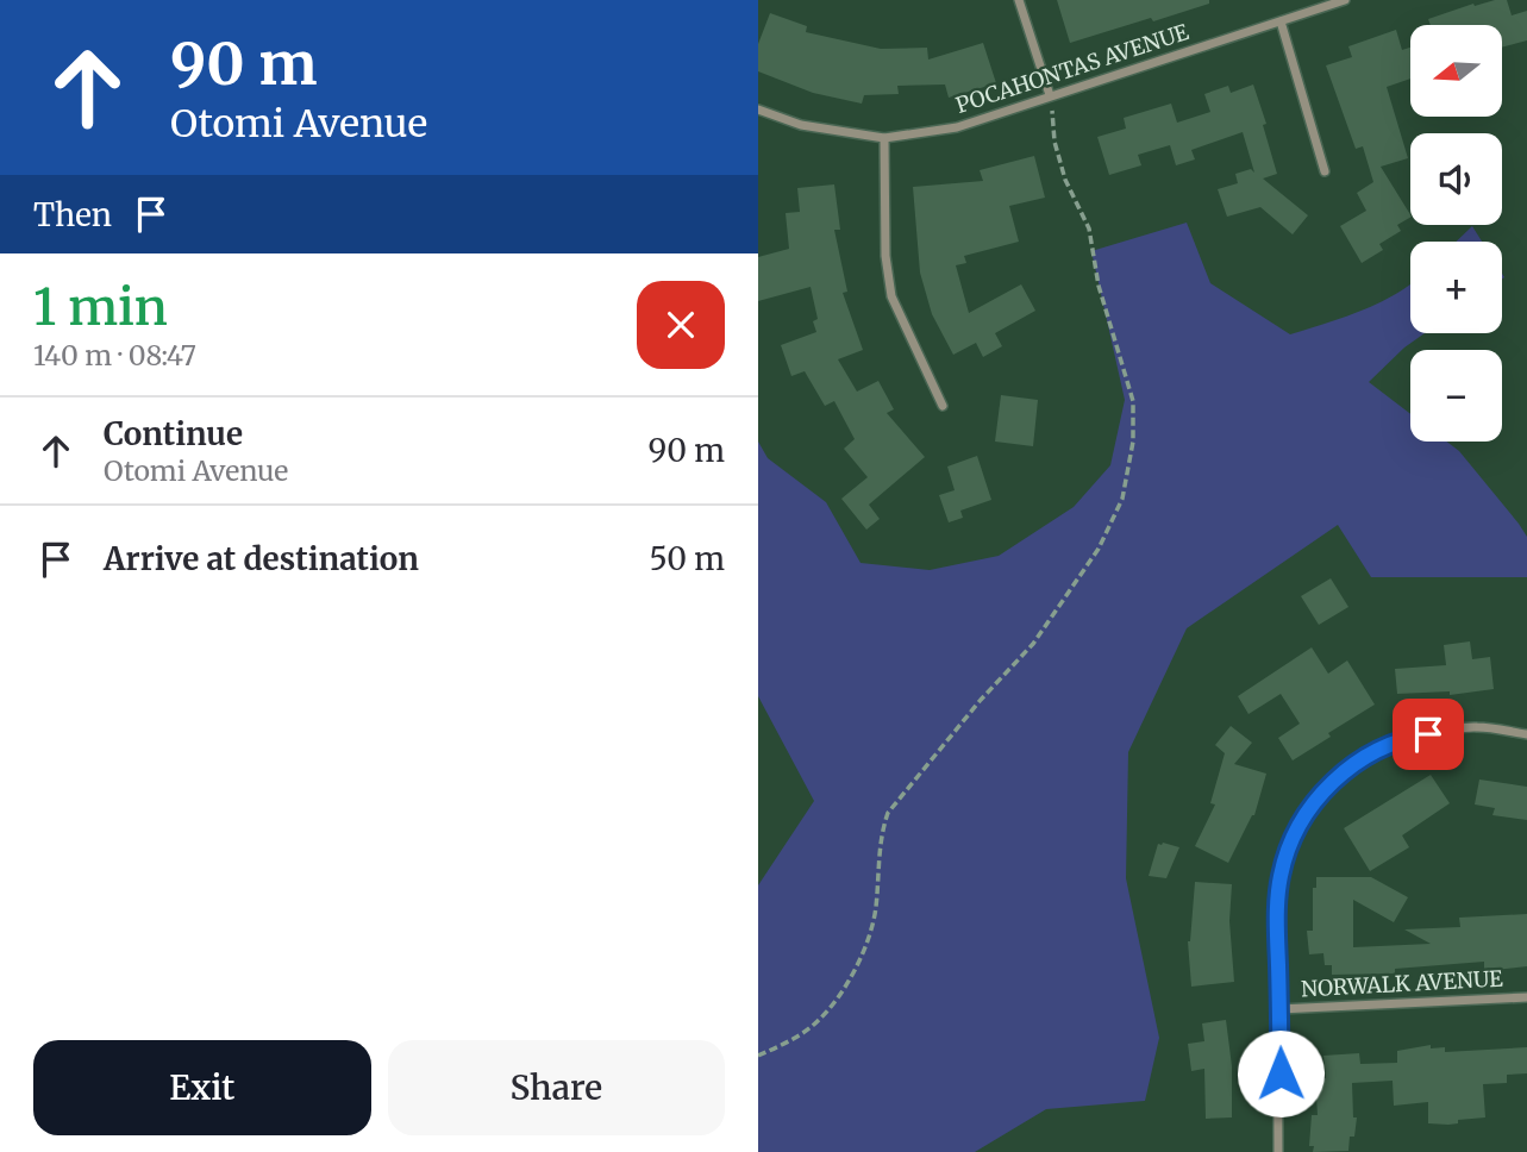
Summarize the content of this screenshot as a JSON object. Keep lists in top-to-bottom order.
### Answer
{
  "streets": {
    "street": ["POCAHONTAS AVENUE", "NORWALK AVENUE"]
  },
  "north": "left",
  "page": {
    "turn": ["90 m", "Otomi Avenue"],
    "map_buttons": ["+", "−"],
    "then": "Then",
    "heading": ["1 min", "140 m · 08:47"],
    "list": [
      {
        "name": "Continue",
        "note": "Otomi Avenue",
        "value": "90 m"
      },
      {
        "name": "Arrive at destination",
        "value": "50 m"
      }
    ],
    "buttons": ["Exit", "Share"]
  }
}
